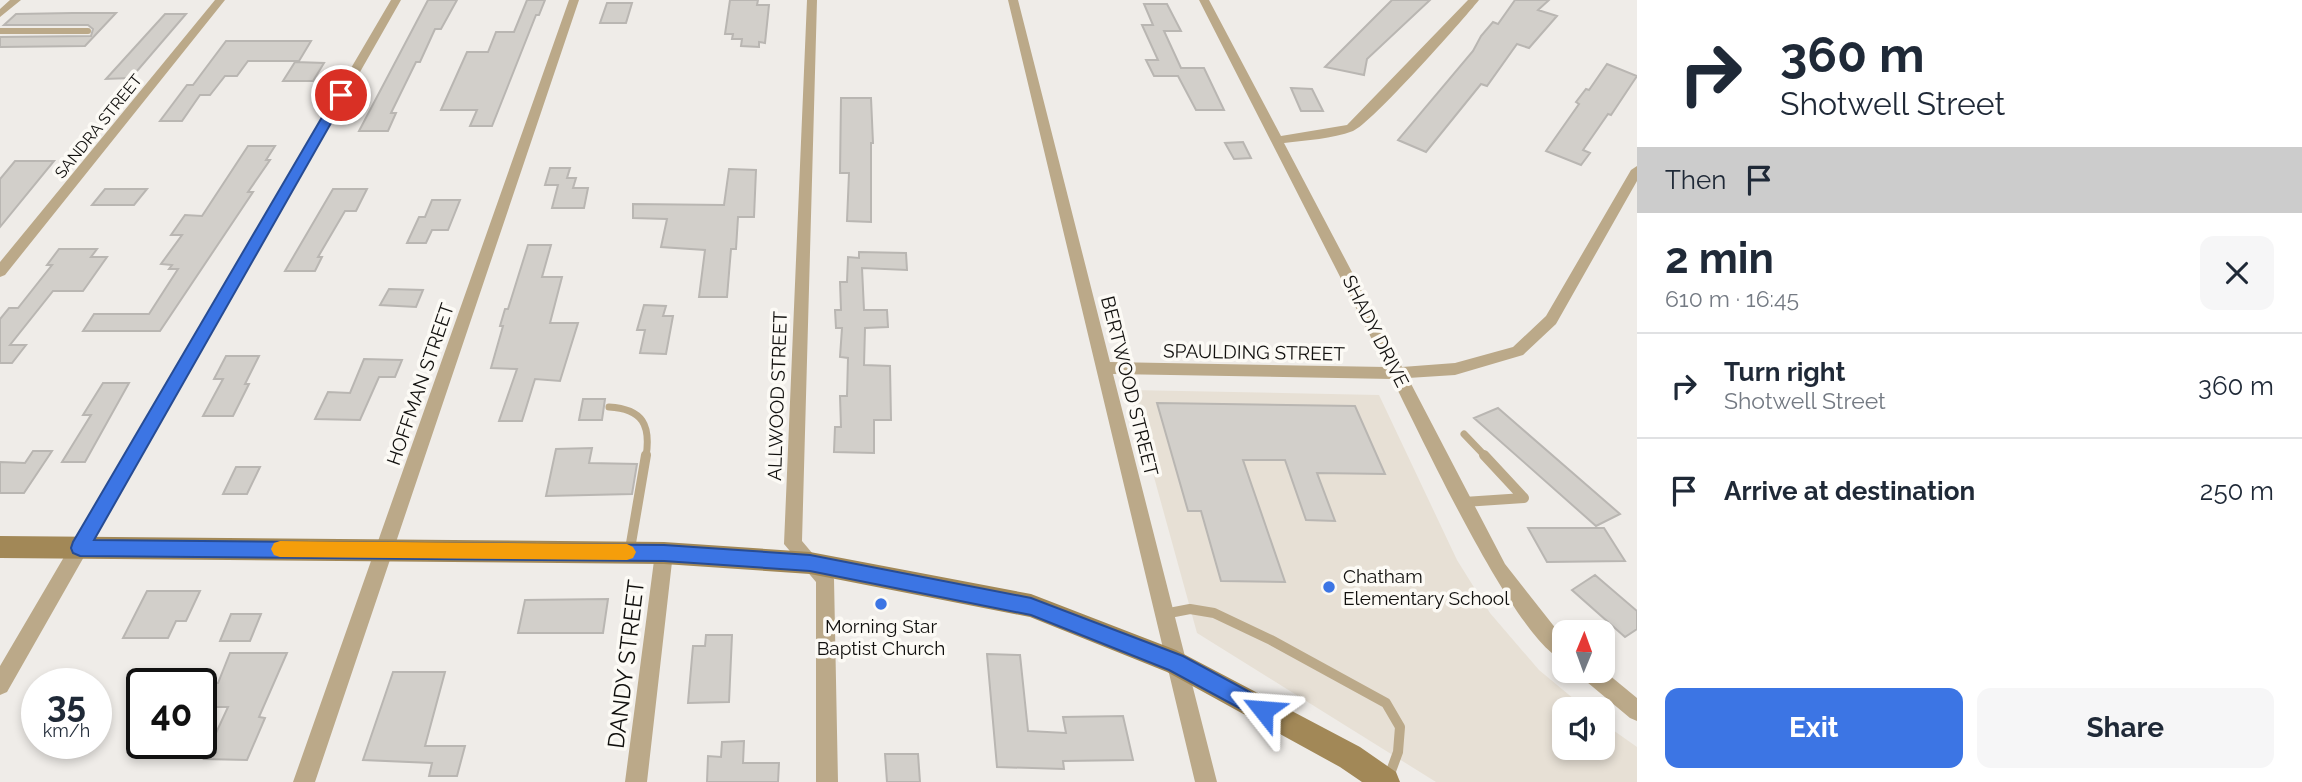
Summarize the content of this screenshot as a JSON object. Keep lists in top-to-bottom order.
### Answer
{
  "streets": {
    "street": [
      "SANDRA STREET",
      "SHADY DRIVE",
      "SPAULDING STREET",
      "HOFFMAN STREET",
      "BERTWOOD STREET",
      "ALLWOOD STREET",
      "DANDY STREET"
    ]
  },
  "crossings": [
    ["SHADY DRIVE", "SPAULDING STREET"],
    ["SPAULDING STREET", "BERTWOOD STREET"]
  ],
  "places": ["Chatham Elementary School", "Morning Star Baptist Church"],
  "north": "top",
  "page": {
    "turn": ["360 m", "Shotwell Street"],
    "then": "Then",
    "heading": ["2 min", "610 m · 16:45"],
    "list": [
      {
        "name": "Turn right",
        "note": "Shotwell Street",
        "value": "360 m"
      },
      {
        "name": "Arrive at destination",
        "value": "250 m"
      }
    ],
    "speed": "35 km/h",
    "limit": "40",
    "buttons": ["Exit", "Share"]
  }
}
